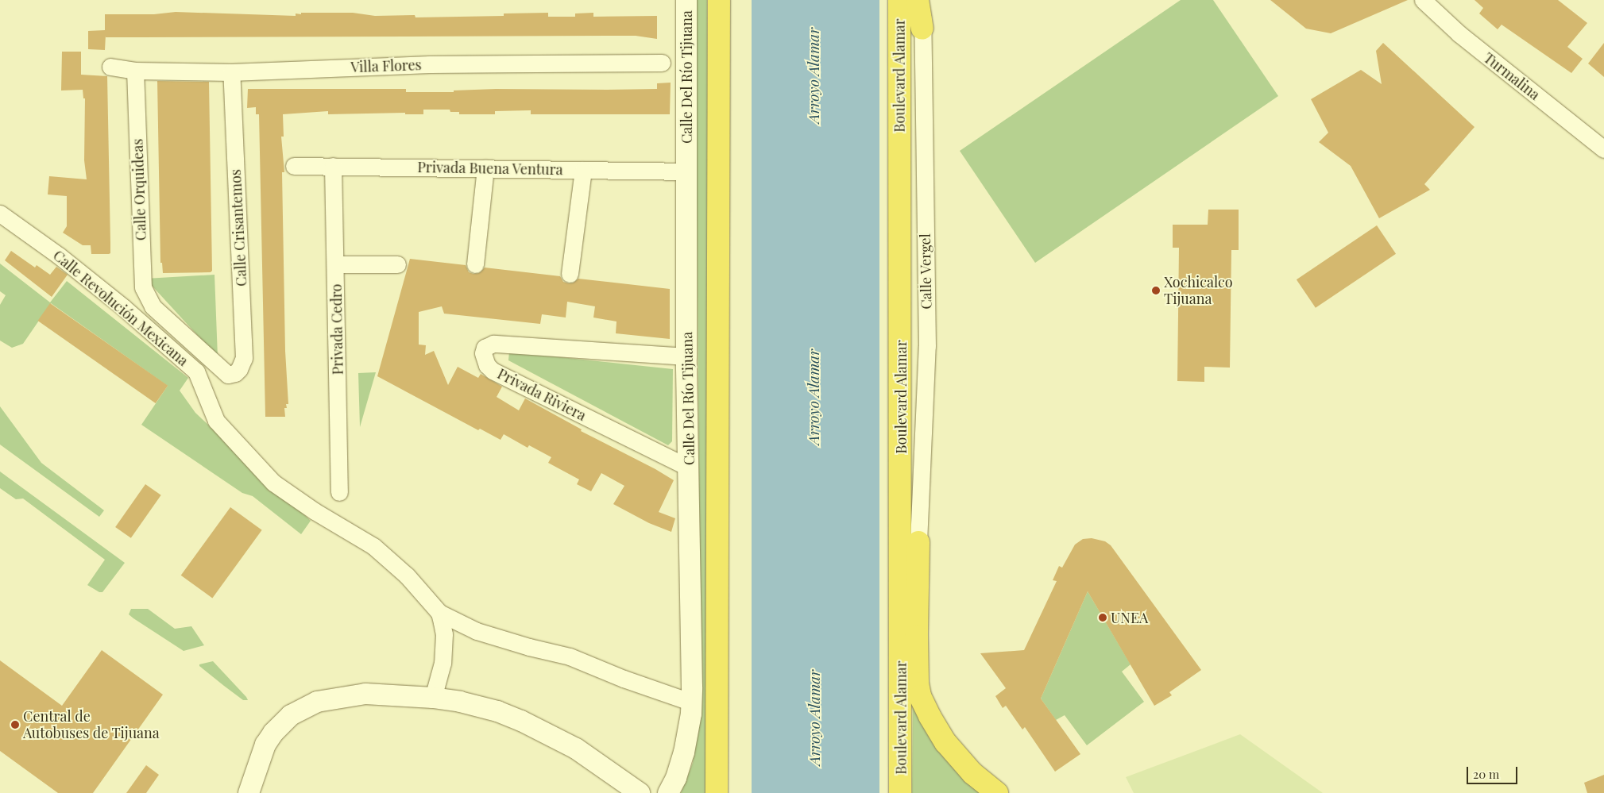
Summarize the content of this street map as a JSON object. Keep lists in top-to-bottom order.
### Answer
{
  "streets": {
    "highway": ["Boulevard Alamar"],
    "street": [
      "Villa Flores",
      "Turmalina",
      "Calle Del Río Tijuana",
      "Privada Buena Ventura",
      "Calle Orquideas",
      "Calle Crisantemos",
      "Calle Vergel",
      "Calle Revolución Mexicana",
      "Privada Cedro",
      "Privada Riviera"
    ]
  },
  "crossings": [
    ["Villa Flores", "Calle Del Río Tijuana"],
    ["Villa Flores", "Calle Orquideas"],
    ["Villa Flores", "Calle Crisantemos"],
    ["Calle Del Río Tijuana", "Privada Buena Ventura"],
    ["Calle Del Río Tijuana", "Privada Riviera"],
    ["Privada Buena Ventura", "Privada Cedro"],
    ["Calle Orquideas", "Calle Crisantemos"]
  ],
  "water": ["Arroyo Alamar"],
  "places": ["Xochicalco Tijuana", "UNEA", "Central de Autobuses de Tijuana"],
  "scale_bar": "20 m"
}
